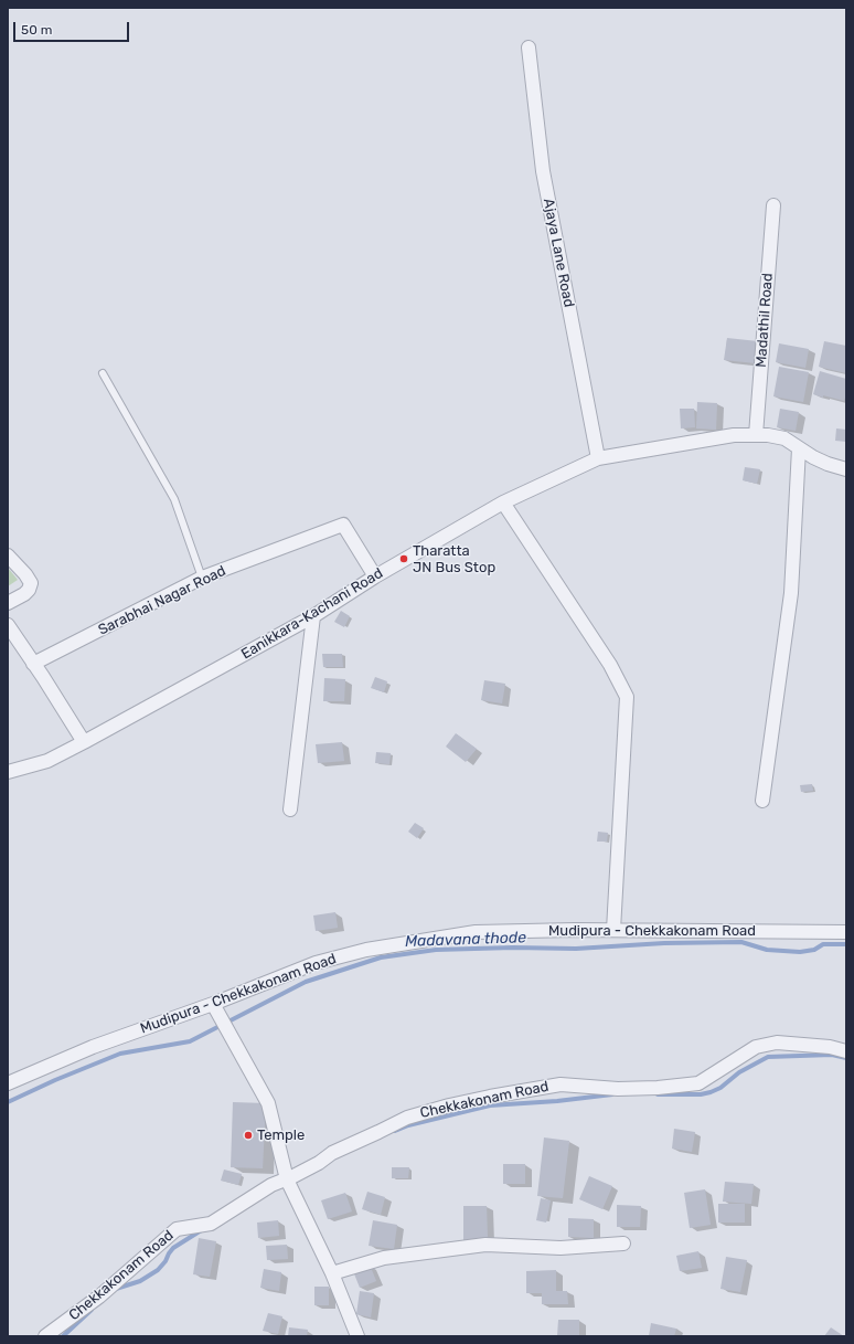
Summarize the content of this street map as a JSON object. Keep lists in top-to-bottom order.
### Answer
{
  "streets": {
    "street": [
      "Ajaya Lane Road",
      "Madathil Road",
      "Sarabhai Nagar Road",
      "Eanikkara-Kachani Road",
      "Mudipura - Chekkakonam Road",
      "Chekkakonam Road"
    ]
  },
  "crossings": [
    ["Ajaya Lane Road", "Eanikkara-Kachani Road"],
    ["Madathil Road", "Eanikkara-Kachani Road"],
    ["Sarabhai Nagar Road", "Eanikkara-Kachani Road"]
  ],
  "water": ["Madavana thode"],
  "places": ["Tharatta JN Bus Stop", "Temple"],
  "scale_bar": "50 m"
}
